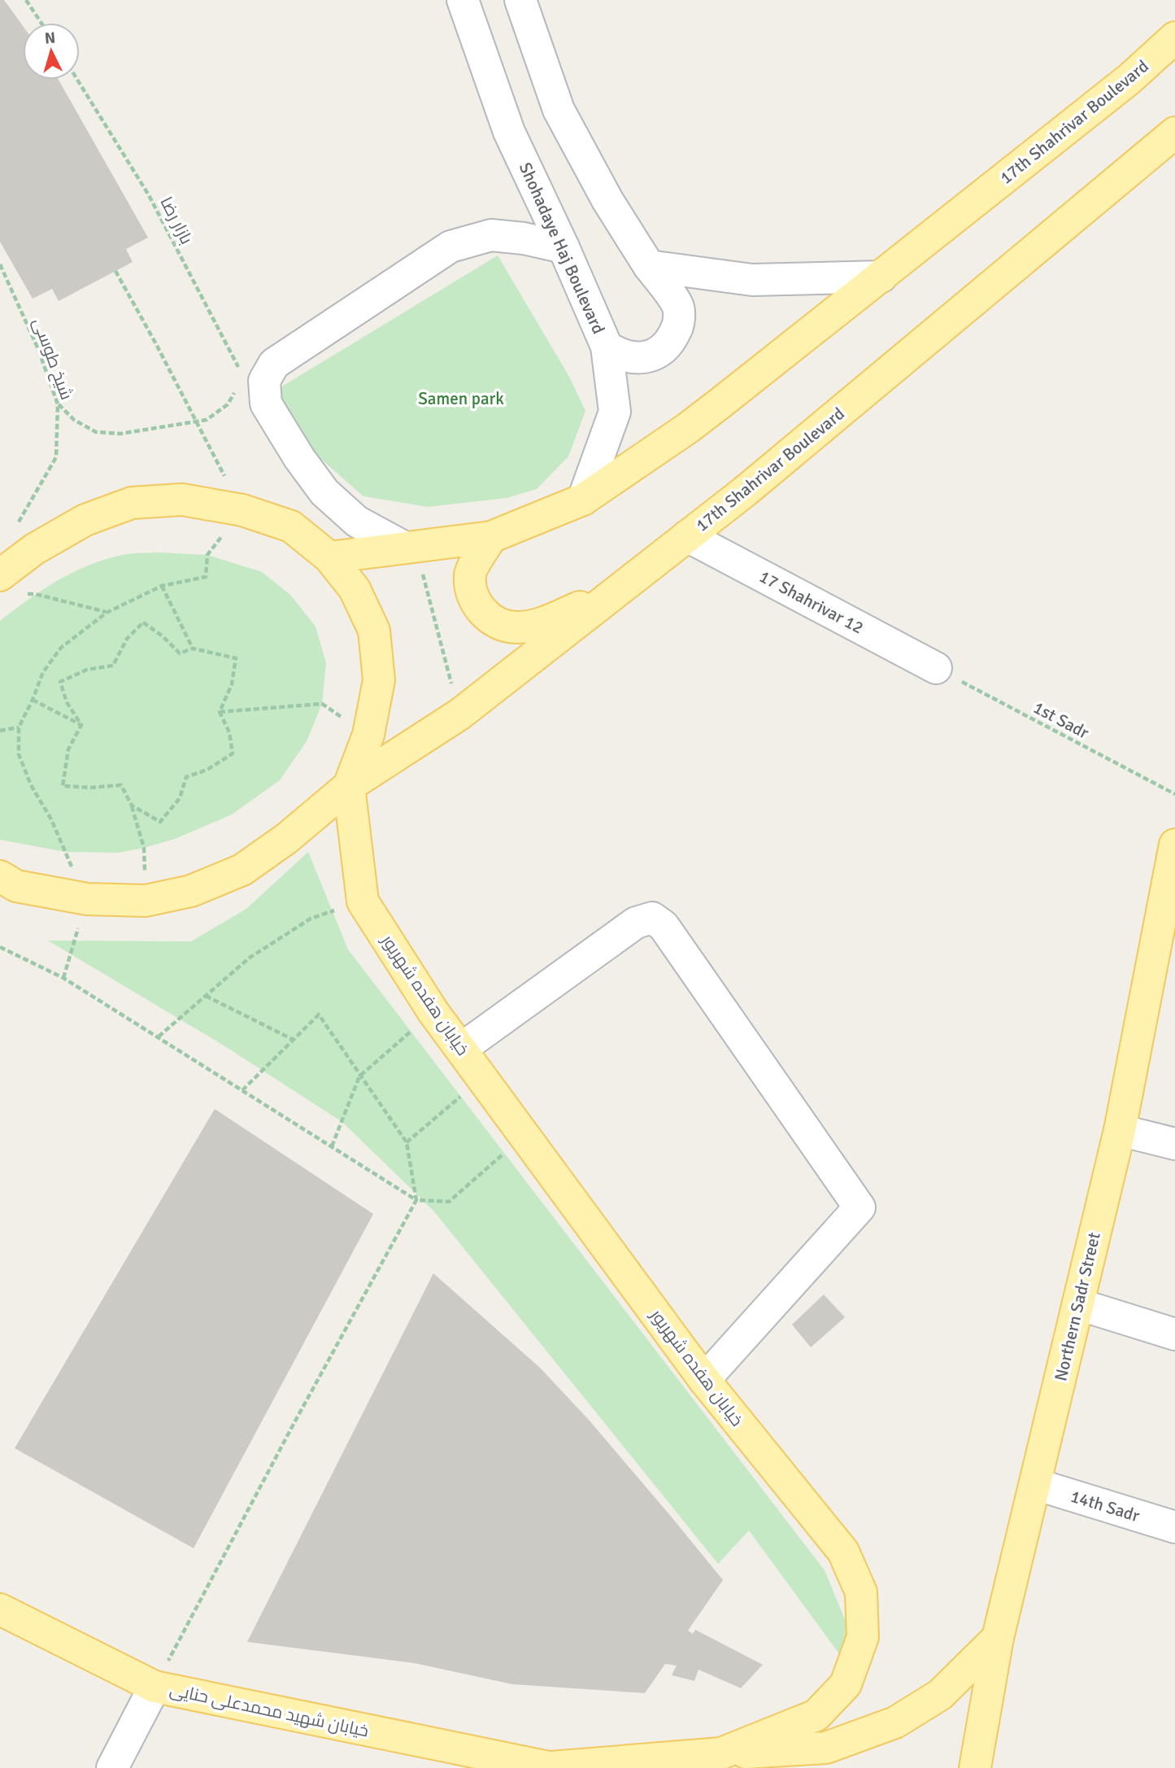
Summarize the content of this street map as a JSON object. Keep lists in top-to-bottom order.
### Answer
{
  "streets": {
    "main road": [
      "17th Shahrivar Boulevard",
      "خیابان هفده شهریور",
      "Northern Sadr Street",
      "خیابان شهید محمدعلی حنایی"
    ],
    "street": ["Shohadaye Haj Boulevard", "17 Shahrivar 12", "14th Sadr"],
    "path": ["بازار رضا", "شیخ طوسی", "1st Sadr"]
  },
  "crossings": [
    ["17th Shahrivar Boulevard", "Shohadaye Haj Boulevard"],
    ["17th Shahrivar Boulevard", "17 Shahrivar 12"],
    ["17th Shahrivar Boulevard", "خیابان هفده شهریور"],
    ["17 Shahrivar 12", "1st Sadr"],
    ["خیابان هفده شهریور", "خیابان شهید محمدعلی حنایی"],
    ["Northern Sadr Street", "14th Sadr"]
  ],
  "parks": ["Samen park"],
  "north": "top"
}
